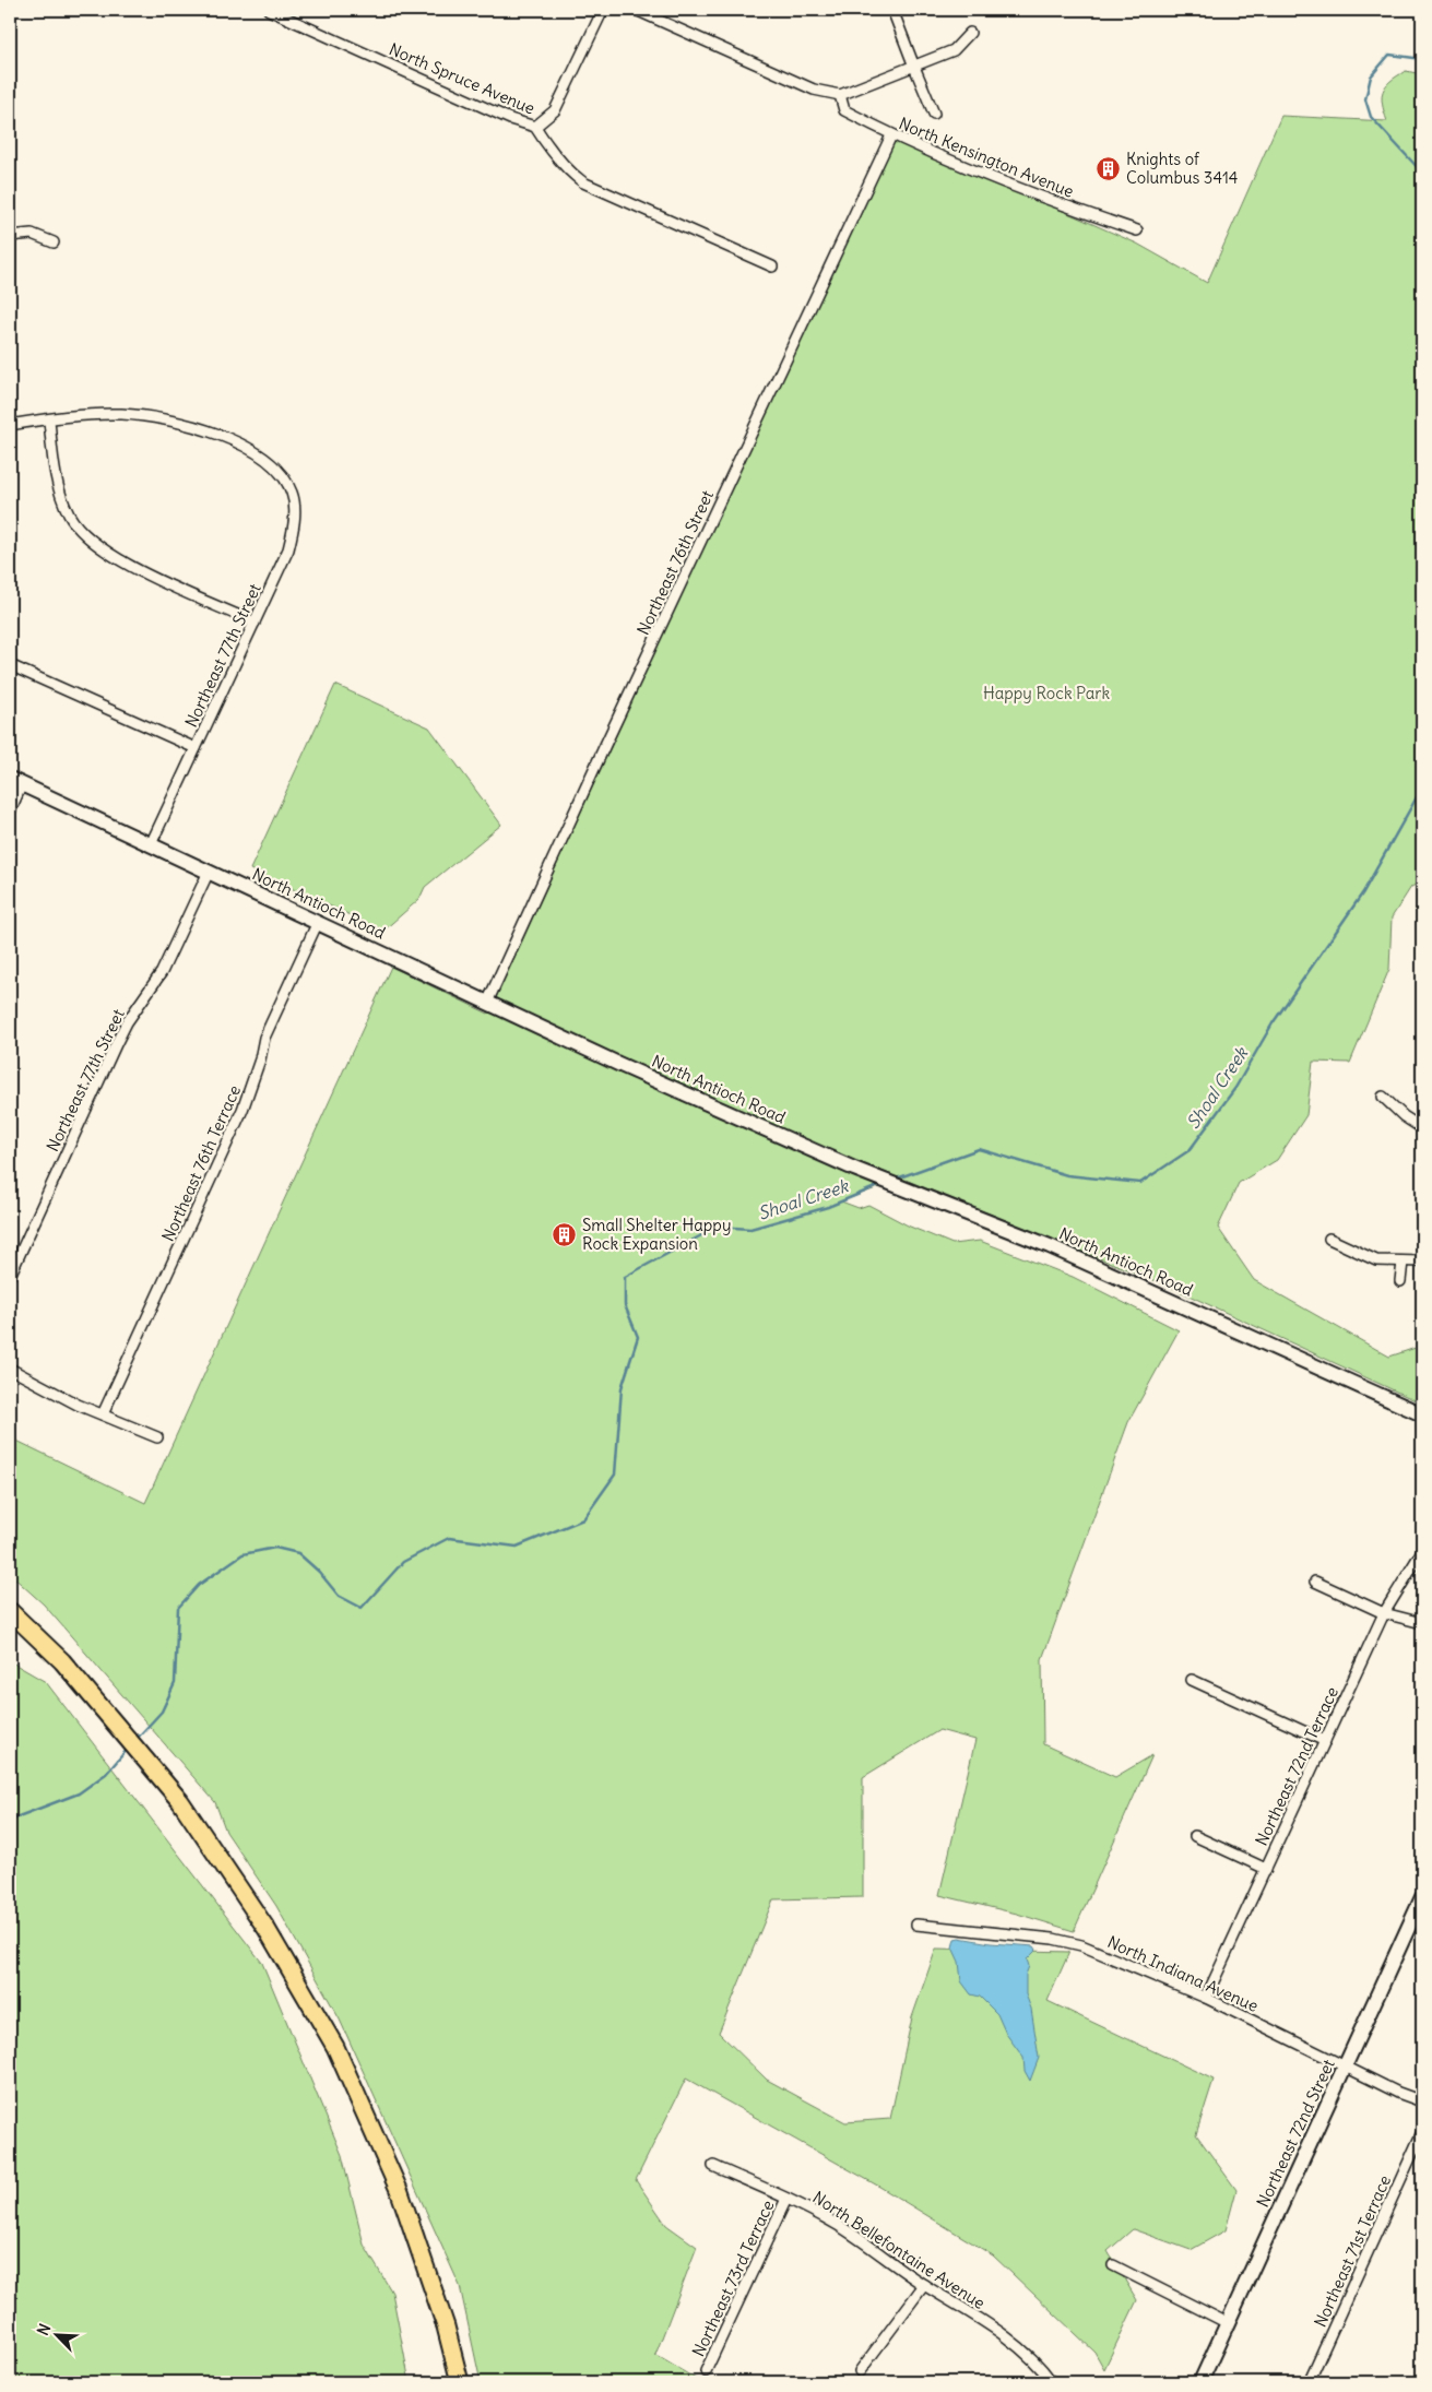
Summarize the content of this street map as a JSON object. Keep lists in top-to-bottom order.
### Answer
{
  "streets": {
    "street": [
      "North Spruce Avenue",
      "North Kensington Avenue",
      "Northeast 76th Street",
      "Northeast 77th Street",
      "North Antioch Road",
      "Northeast 76th Terrace",
      "Northeast 72nd Terrace",
      "North Indiana Avenue",
      "Northeast 72nd Street",
      "North Bellefontaine Avenue",
      "Northeast 71st Terrace",
      "Northeast 73rd Terrace"
    ]
  },
  "crossings": [
    ["North Kensington Avenue", "Northeast 76th Street"],
    ["Northeast 76th Street", "North Antioch Road"],
    ["Northeast 77th Street", "North Antioch Road"],
    ["North Antioch Road", "Northeast 76th Terrace"],
    ["Northeast 72nd Terrace", "North Indiana Avenue"],
    ["North Indiana Avenue", "Northeast 72nd Street"],
    ["North Bellefontaine Avenue", "Northeast 73rd Terrace"]
  ],
  "water": ["Shoal Creek"],
  "parks": ["Happy Rock Park"],
  "places": {
    "building": ["Knights of Columbus 3414", "Small Shelter Happy Rock Expansion"]
  },
  "north": "top left"
}
